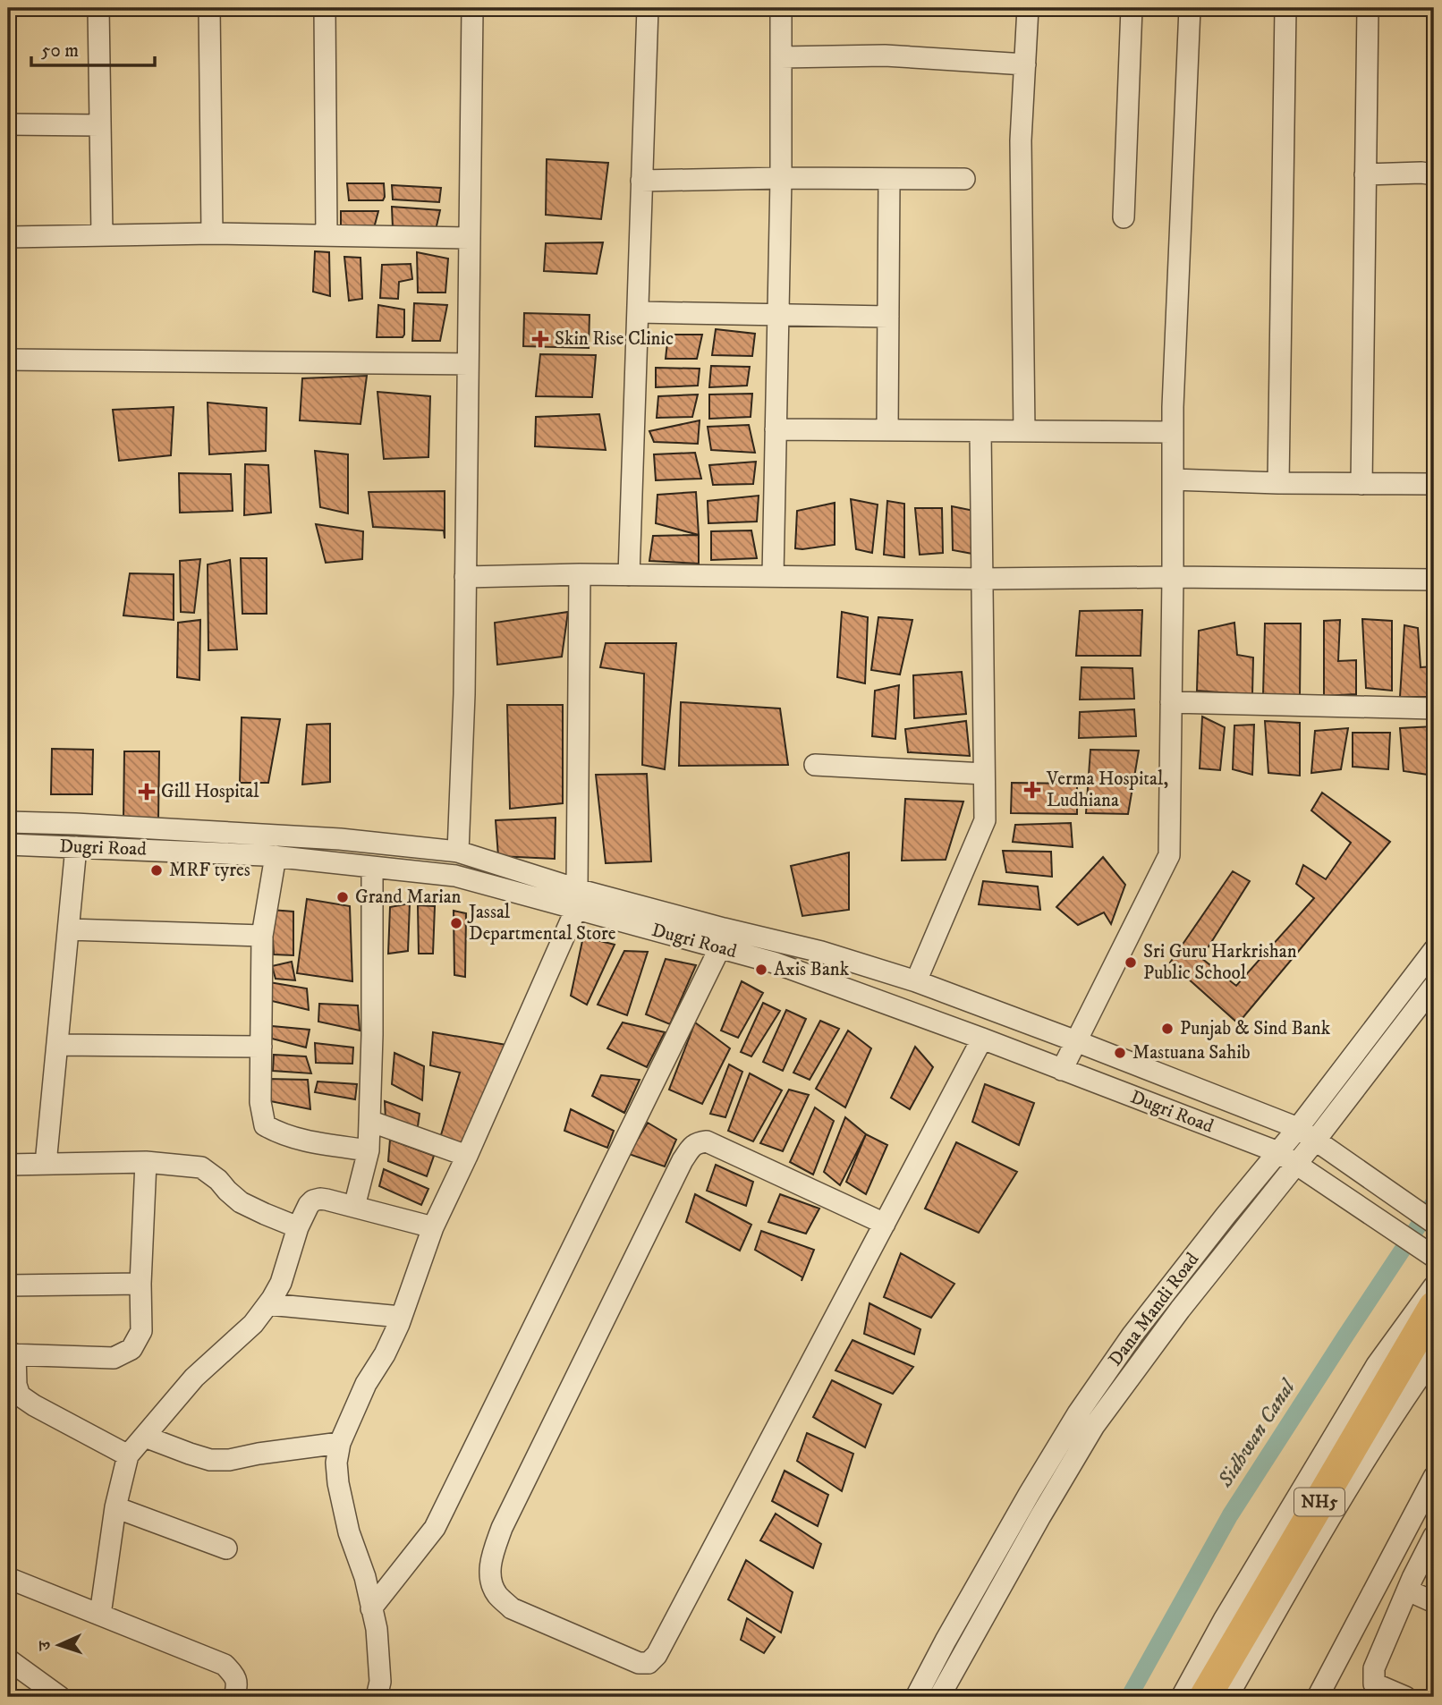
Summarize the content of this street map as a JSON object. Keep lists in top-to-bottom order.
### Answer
{
  "streets": {
    "highway": ["NH5"],
    "street": ["Dugri Road", "Dana Mandi Road"]
  },
  "crossings": [
    ["Dugri Road", "Dana Mandi Road"]
  ],
  "water": ["Sidhwan Canal"],
  "places": {
    "health": ["Skin Rise Clinic", "Verma Hospital, Ludhiana", "Gill Hospital"],
    "other": [
      "MRF tyres",
      "Grand Marian",
      "Jassal Departmental Store",
      "Sri Guru Harkrishan Public School",
      "Axis Bank",
      "Punjab & Sind Bank",
      "Mastuana Sahib"
    ]
  },
  "scale_bar": "50 m",
  "north": "left"
}
